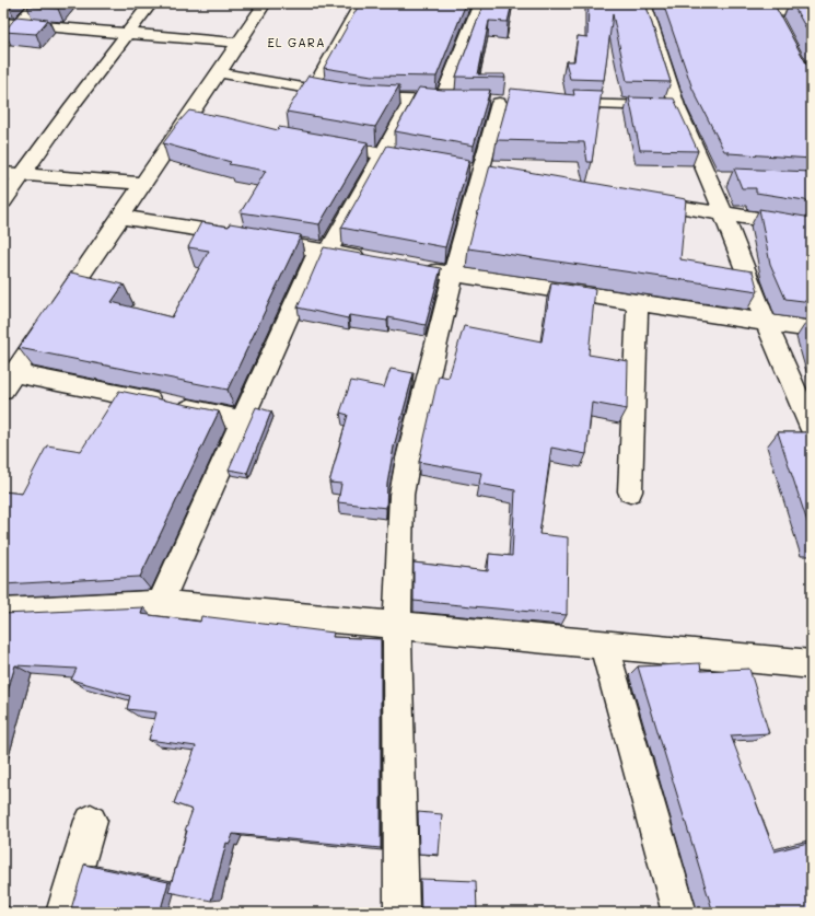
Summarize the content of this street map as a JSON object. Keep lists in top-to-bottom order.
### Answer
{
  "districts": ["EL GARA"]
}
